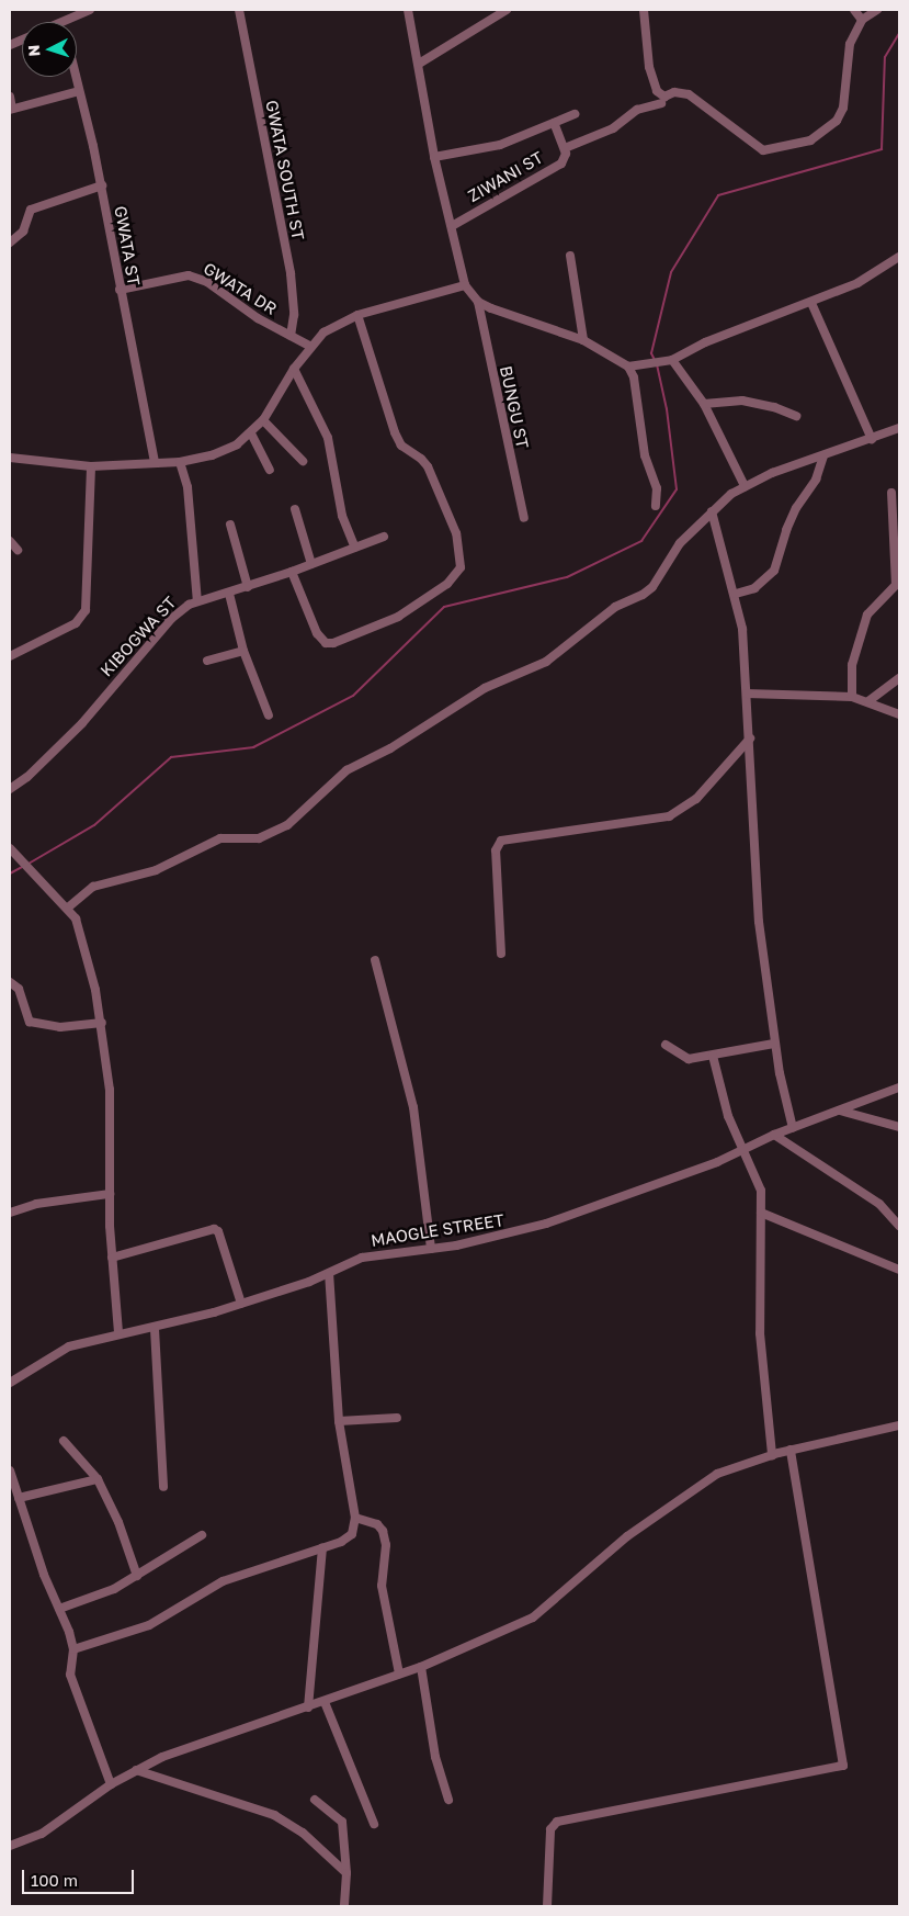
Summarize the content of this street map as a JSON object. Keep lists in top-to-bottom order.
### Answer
{
  "streets": {
    "street": [
      "GWATA SOUTH ST",
      "ZIWANI ST",
      "GWATA ST",
      "GWATA DR",
      "BUNGU ST",
      "KIBOGWA ST",
      "MAOGLE STREET"
    ]
  },
  "crossings": [
    ["GWATA SOUTH ST", "GWATA DR"],
    ["GWATA ST", "GWATA DR"]
  ],
  "scale_bar": "100 m",
  "north": "left"
}
